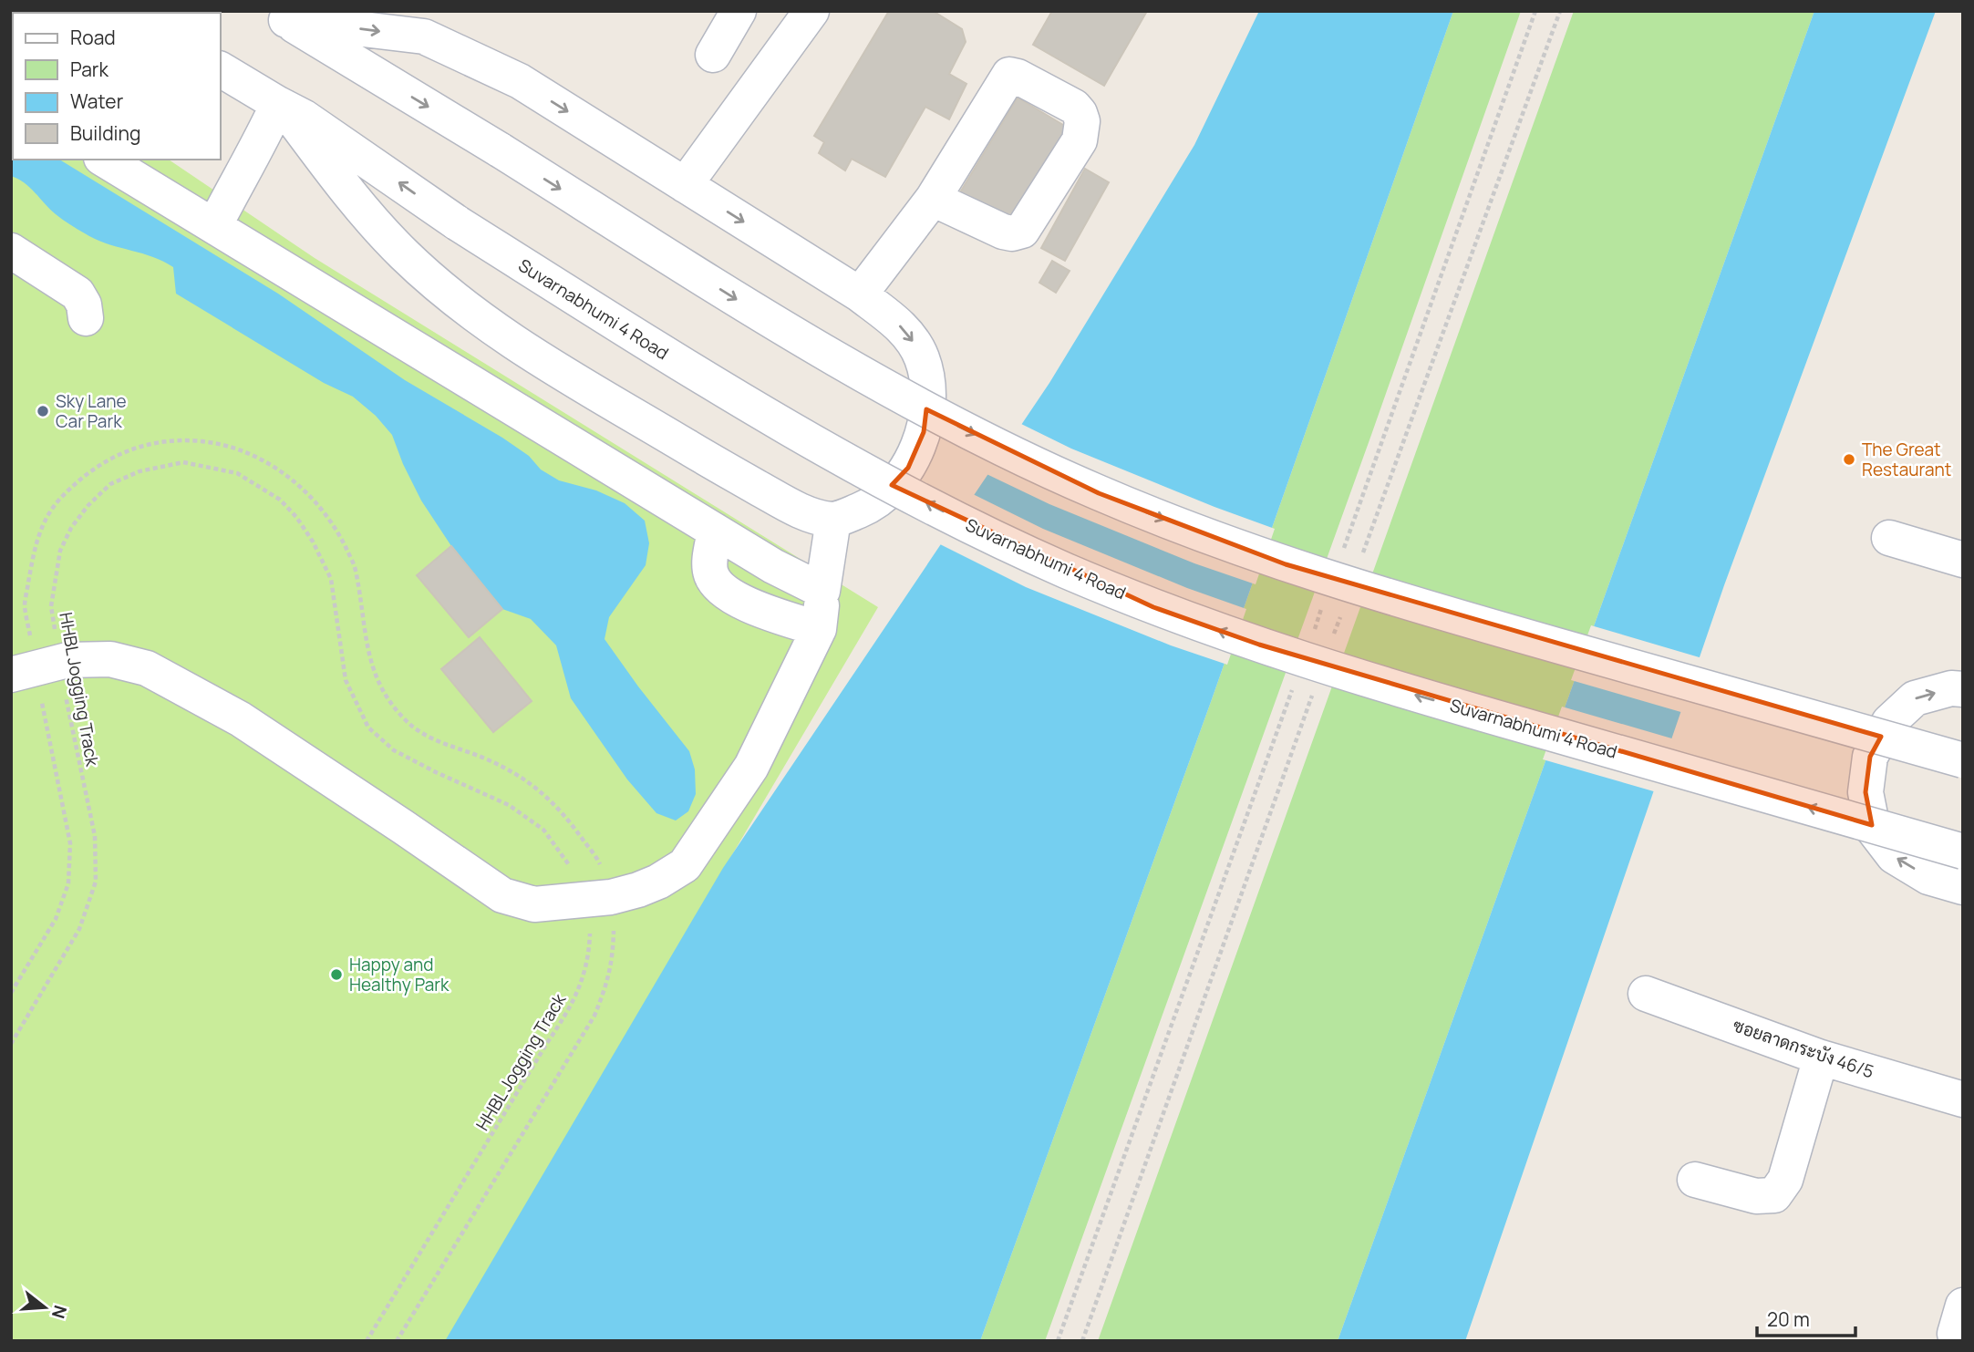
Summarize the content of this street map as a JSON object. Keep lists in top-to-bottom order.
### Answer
{
  "streets": {
    "street": ["Suvarnabhumi 4 Road", "ซอยลาดกระบัง 46/5"],
    "path": ["HHBL Jogging Track"]
  },
  "places": ["Sky Lane Car Park", "The Great Restaurant", "Happy and Healthy Park"],
  "legend": [
    "Road",
    "Park",
    "Water",
    "Building"
  ],
  "scale_bar": "20 m",
  "north": "right"
}
